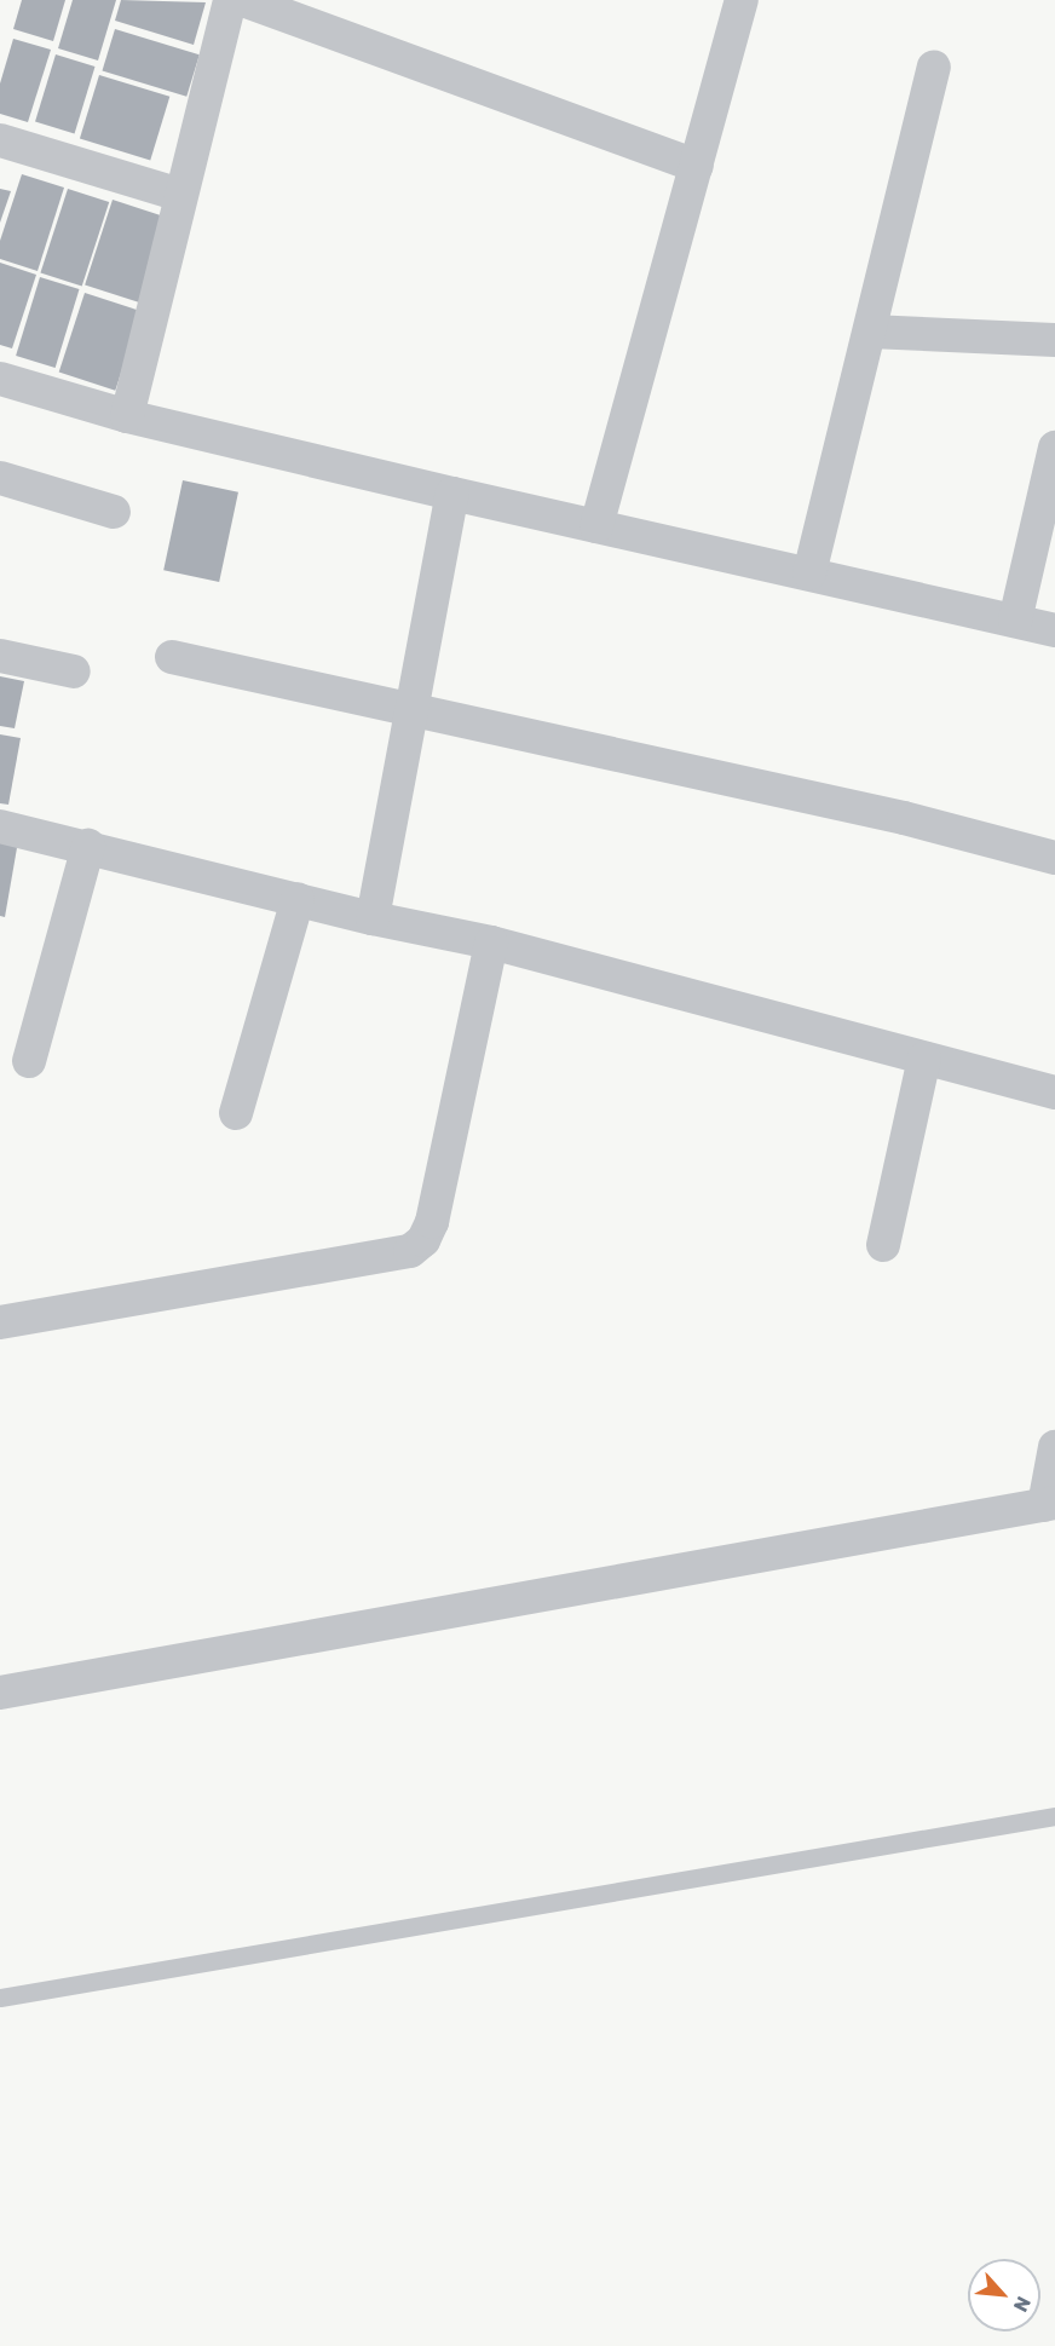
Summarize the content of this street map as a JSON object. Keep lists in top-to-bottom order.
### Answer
{
  "north": "bottom right"
}
